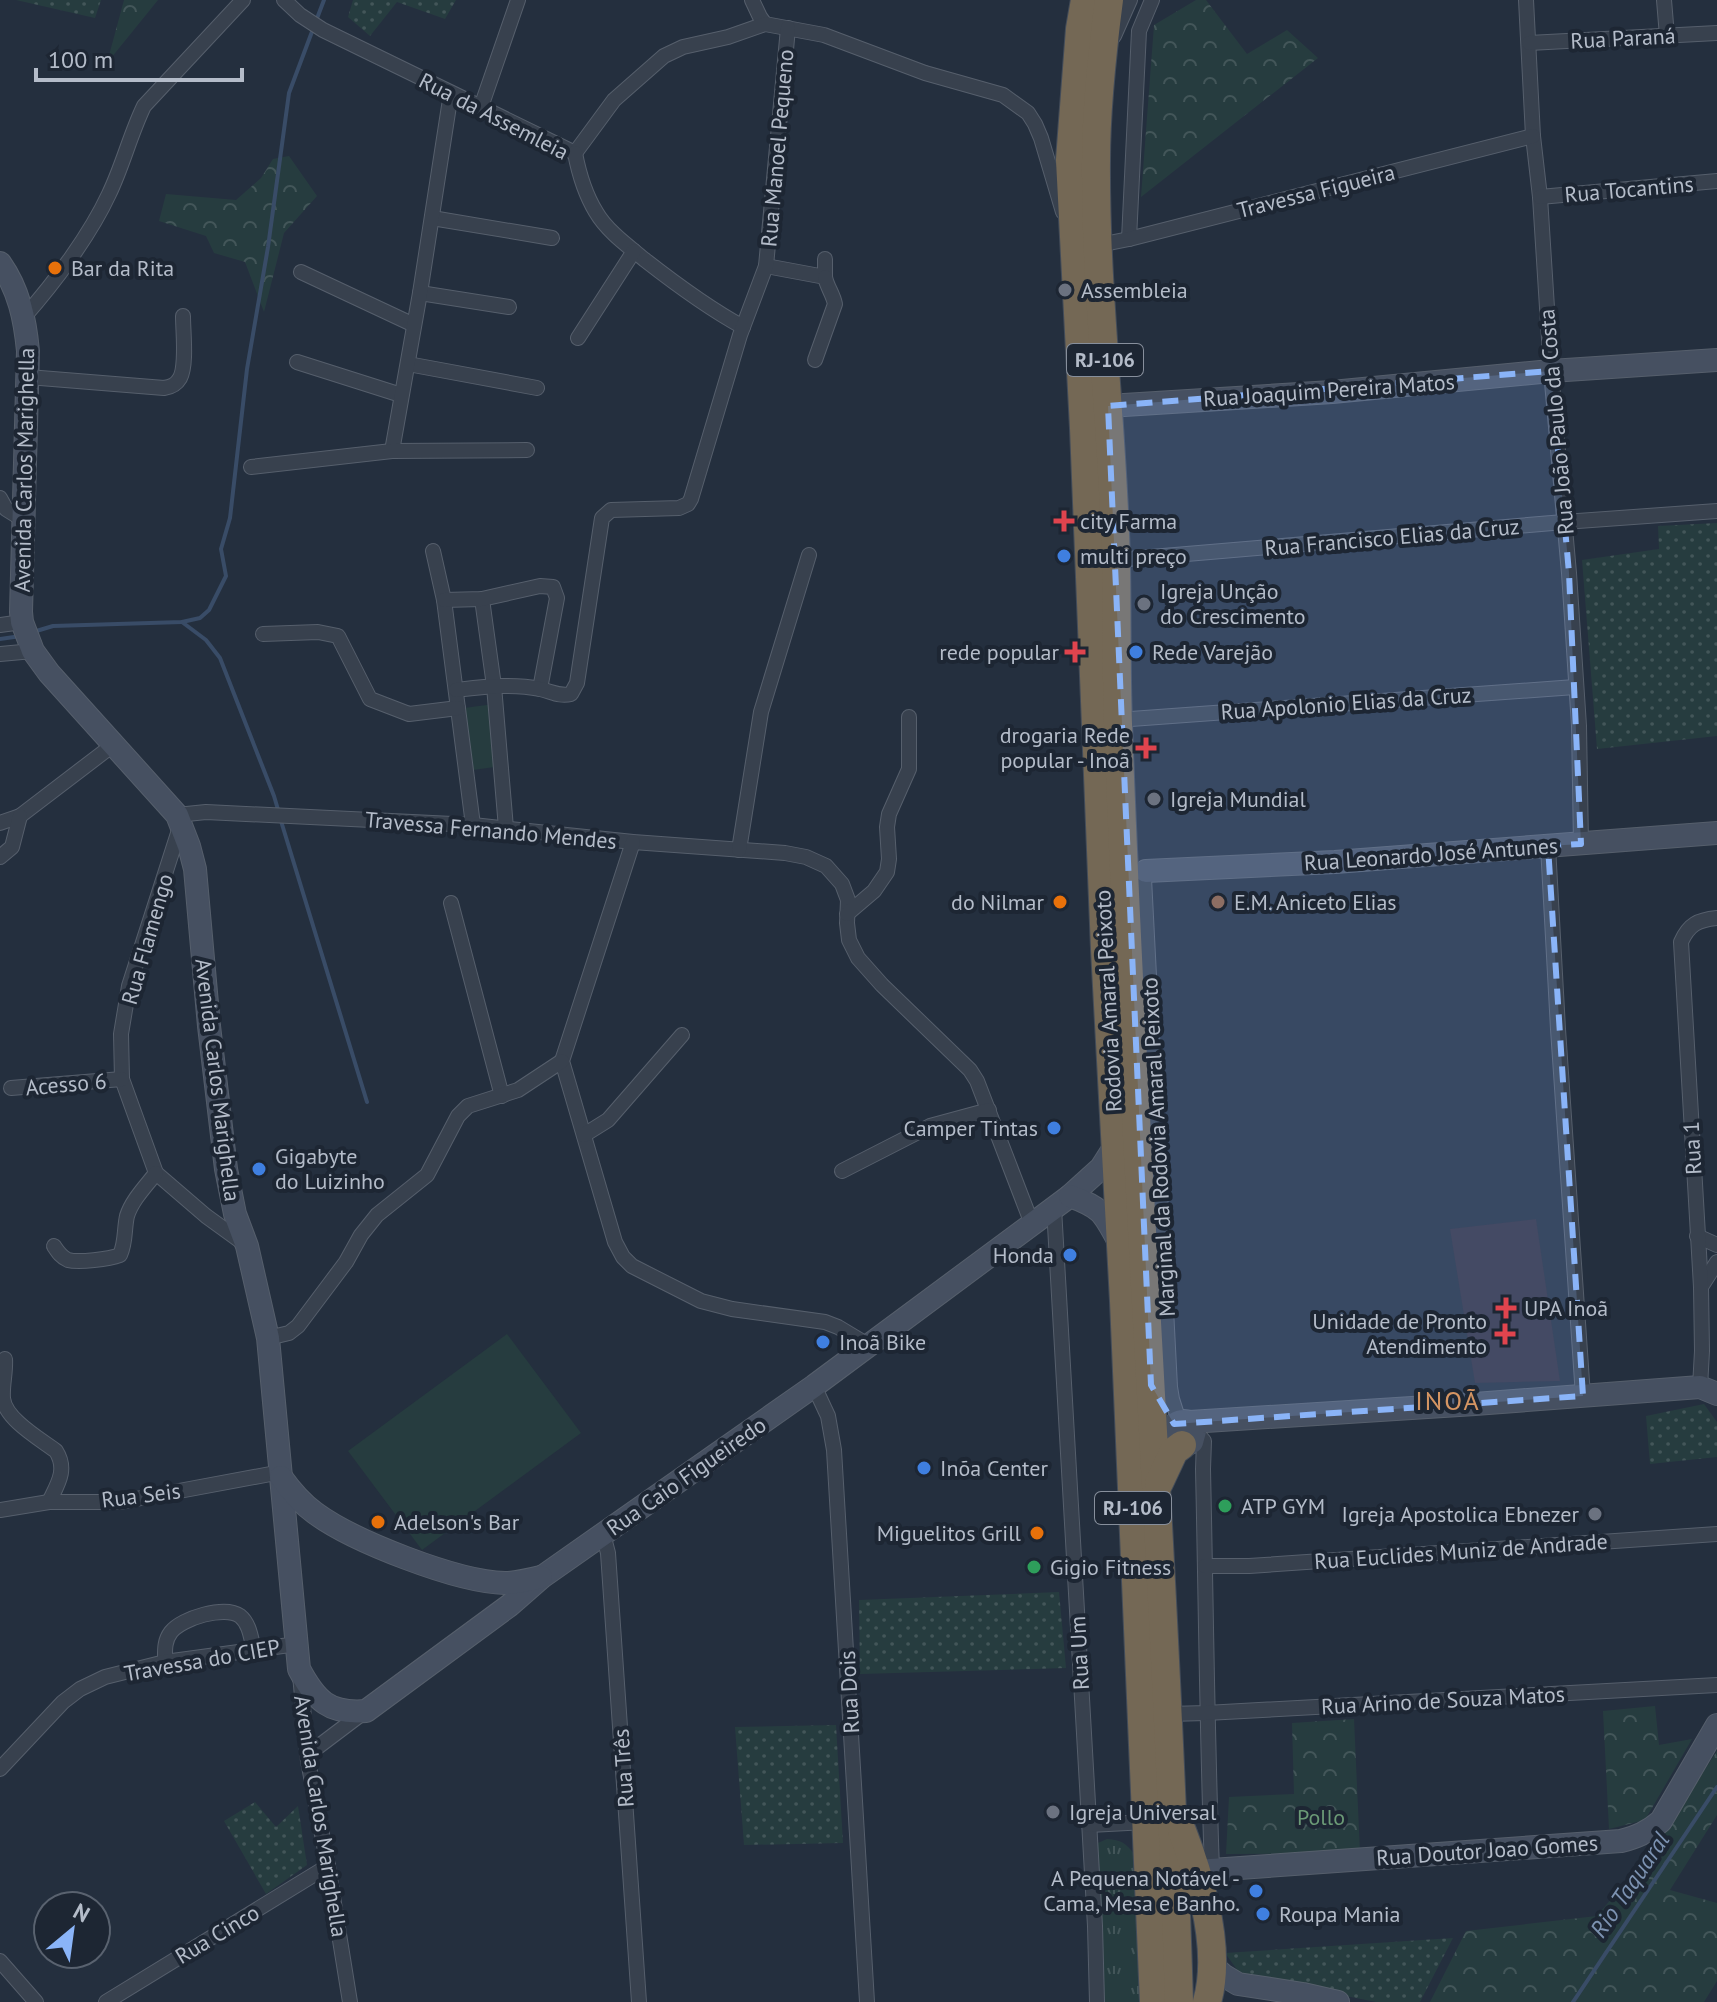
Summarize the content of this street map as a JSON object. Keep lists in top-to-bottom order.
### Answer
{
  "streets": {
    "highway": ["RJ-106", "Rodovia Amaral Peixoto"],
    "street": [
      "Rua Paraná",
      "Rua da Assemleia",
      "Rua Manoel Pequeno",
      "Rua Tocantins",
      "Travessa Figueira",
      "Rua Joaquim Pereira Matos",
      "Rua João Paulo da Costa",
      "Avenida Carlos Marighella",
      "Rua Francisco Elias da Cruz",
      "Rua Apolonio Elias da Cruz",
      "Travessa Fernando Mendes",
      "Rua Leonardo José Antunes",
      "Rua Flamengo",
      "Acesso 6",
      "Marginal da Rodovia Amaral Peixoto",
      "Rua 1",
      "Rua Caio Figueiredo",
      "Rua Seis",
      "Rua Euclides Muniz de Andrade",
      "Rua Um",
      "Travessa do CIEP",
      "Rua Dois",
      "Rua Arino de Souza Matos",
      "Rua Três",
      "Rua Doutor Joao Gomes",
      "Rua Cinco"
    ]
  },
  "crossings": [
    ["Rua Paraná", "Rua João Paulo da Costa"],
    ["Rua da Assemleia", "Rua Manoel Pequeno"],
    ["Rua Manoel Pequeno", "Travessa Figueira"],
    ["Rua Manoel Pequeno", "Rodovia Amaral Peixoto"],
    ["Rua Tocantins", "Rua João Paulo da Costa"],
    ["Travessa Figueira", "Rua João Paulo da Costa"],
    ["Travessa Figueira", "Rodovia Amaral Peixoto"],
    ["Rua Joaquim Pereira Matos", "Rua João Paulo da Costa"],
    ["Rua Joaquim Pereira Matos", "Rodovia Amaral Peixoto"],
    ["Rua João Paulo da Costa", "Rua Francisco Elias da Cruz"],
    ["Rua João Paulo da Costa", "Rua Apolonio Elias da Cruz"],
    ["Rua João Paulo da Costa", "Rua Leonardo José Antunes"],
    ["Avenida Carlos Marighella", "Travessa Fernando Mendes"],
    ["Avenida Carlos Marighella", "Rua Flamengo"],
    ["Avenida Carlos Marighella", "Rua Caio Figueiredo"],
    ["Avenida Carlos Marighella", "Rua Seis"],
    ["Avenida Carlos Marighella", "Travessa do CIEP"],
    ["Avenida Carlos Marighella", "Rua Cinco"],
    ["Rua Francisco Elias da Cruz", "Rodovia Amaral Peixoto"],
    ["Rua Apolonio Elias da Cruz", "Rodovia Amaral Peixoto"],
    ["Travessa Fernando Mendes", "Rua Flamengo"],
    ["Rua Leonardo José Antunes", "Marginal da Rodovia Amaral Peixoto"],
    ["Rua Flamengo", "Acesso 6"],
    ["Rodovia Amaral Peixoto", "Rua Caio Figueiredo"],
    ["Rodovia Amaral Peixoto", "Rua Arino de Souza Matos"],
    ["Marginal da Rodovia Amaral Peixoto", "Rua Euclides Muniz de Andrade"],
    ["Marginal da Rodovia Amaral Peixoto", "Rua Arino de Souza Matos"],
    ["Marginal da Rodovia Amaral Peixoto", "Rua Doutor Joao Gomes"],
    ["Rua Caio Figueiredo", "Rua Um"],
    ["Rua Caio Figueiredo", "Rua Dois"],
    ["Rua Caio Figueiredo", "Rua Três"]
  ],
  "districts": ["INOÃ"],
  "water": ["Rio Taquaral"],
  "parks": ["Pollo"],
  "places": {
    "other": [
      "Bar da Rita",
      "Assembleia",
      "multi preço",
      "Igreja Unção do Crescimento",
      "Rede Varejão",
      "Igreja Mundial",
      "do Nilmar",
      "E.M. Aniceto Elias",
      "Camper Tintas",
      "Gigabyte do Luizinho",
      "Honda",
      "Inoã Bike",
      "Inõa Center",
      "ATP GYM",
      "Igreja Apostolica Ebnezer",
      "Adelson's Bar",
      "Miguelitos Grill",
      "Gigio Fitness",
      "Igreja Universal",
      "A Pequena Notável - Cama, Mesa e Banho.",
      "Roupa Mania"
    ],
    "health": [
      "city Farma",
      "rede popular",
      "drogaria Rede popular - Inoã",
      "UPA Inoã",
      "Unidade de Pronto Atendimento"
    ]
  },
  "scale_bar": "100 m",
  "north": "top right"
}
